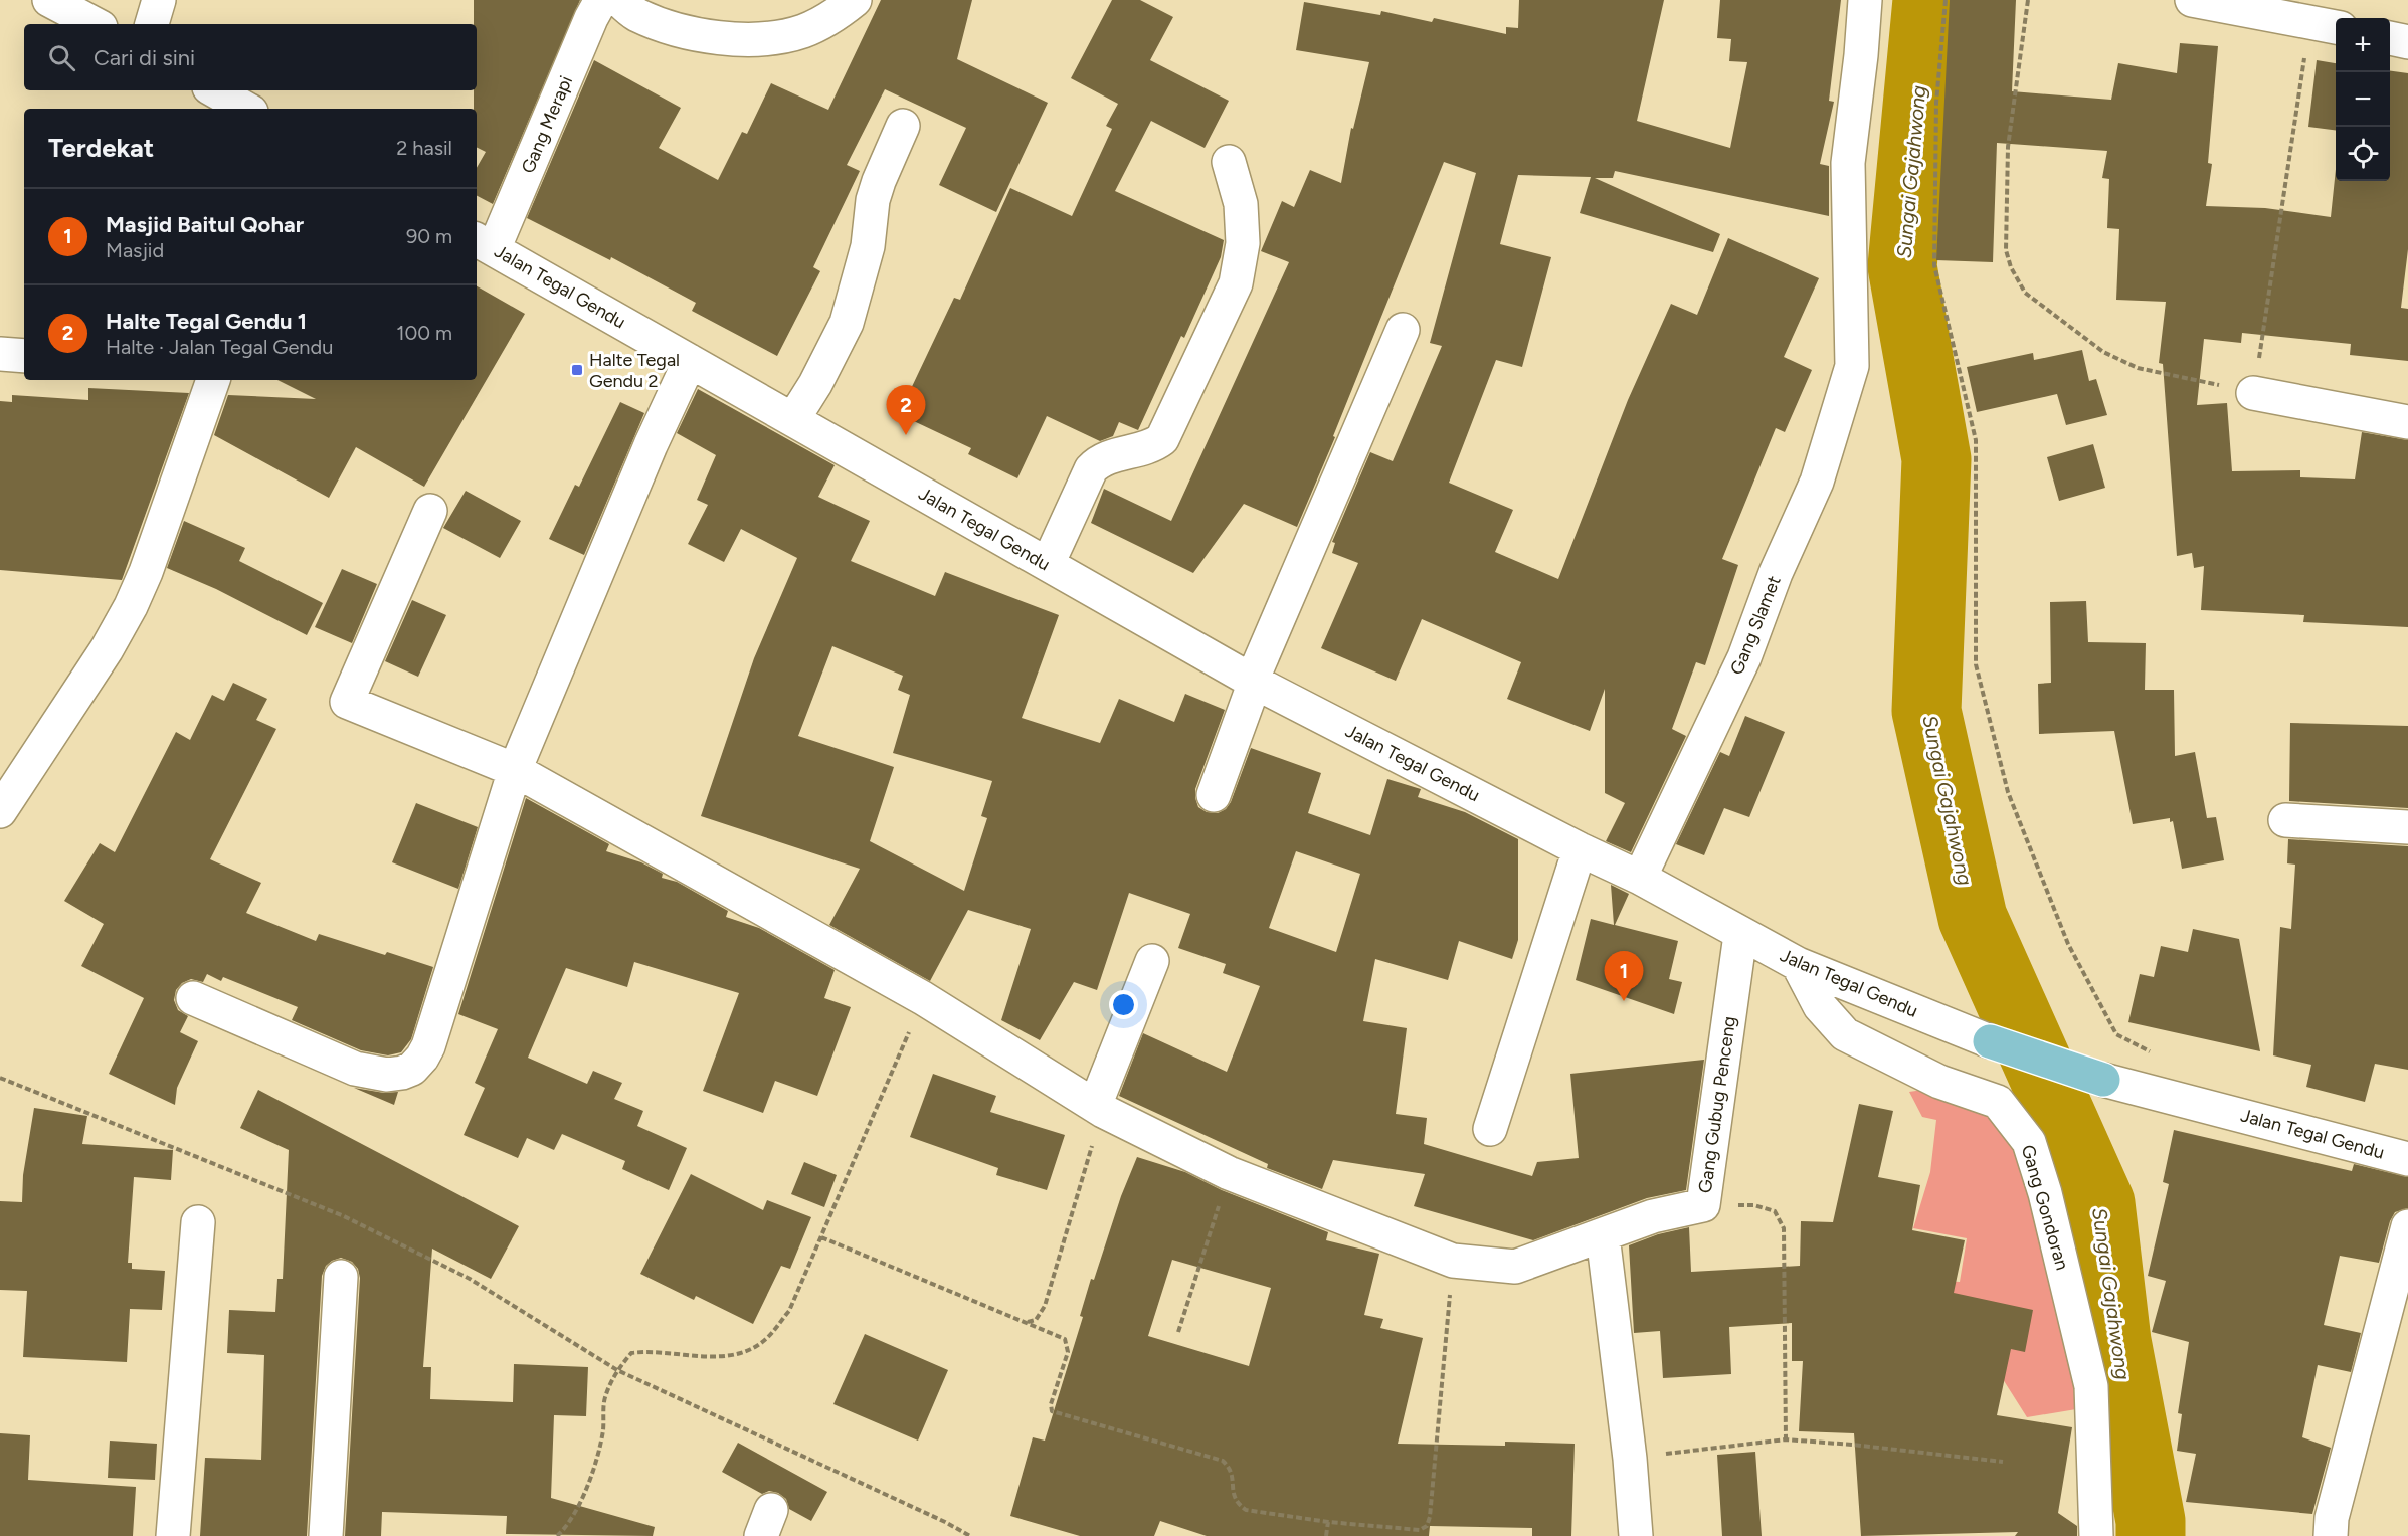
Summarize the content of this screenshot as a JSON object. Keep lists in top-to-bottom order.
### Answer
{
  "streets": {
    "main road": ["Jalan Tegal Gendu"],
    "street": [
      "Gang Merapi",
      "Gang Slamet",
      "Gang Gubug Penceng",
      "Gang Gondoran"
    ]
  },
  "crossings": [
    ["Gang Merapi", "Jalan Tegal Gendu"],
    ["Jalan Tegal Gendu", "Gang Slamet"],
    ["Jalan Tegal Gendu", "Gang Gubug Penceng"],
    ["Jalan Tegal Gendu", "Gang Gondoran"]
  ],
  "water": ["Sungai Gajahwong"],
  "places": {
    "transit": ["Halte Tegal Gendu 2"]
  },
  "page": {
    "map_buttons": ["+", "−"],
    "search": "Cari di sini",
    "heading": ["Terdekat", "2 hasil"],
    "list": [
      {
        "mark": "1",
        "name": "Masjid Baitul Qohar",
        "note": "Masjid",
        "value": "90 m"
      },
      {
        "mark": "2",
        "name": "Halte Tegal Gendu 1",
        "note": "Halte · Jalan Tegal Gendu",
        "value": "100 m"
      }
    ],
    "pins": ["2", "1"]
  }
}
